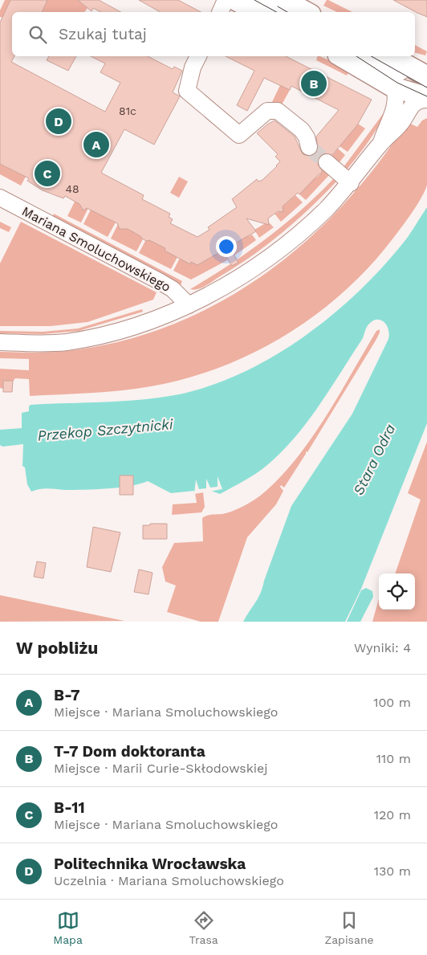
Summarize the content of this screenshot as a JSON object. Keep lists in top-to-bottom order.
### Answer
{
  "streets": {
    "street": ["Mariana Smoluchowskiego"]
  },
  "water": ["Przekop Szczytnicki", "Stara Odra"],
  "house_numbers": ["81c", "48"],
  "page": {
    "search": "Szukaj tutaj",
    "pins": [
      "B",
      "D",
      "A",
      "C"
    ],
    "heading": ["W pobliżu", "Wyniki: 4"],
    "list": [
      {
        "mark": "A",
        "name": "B-7",
        "note": "Miejsce · Mariana Smoluchowskiego",
        "value": "100 m"
      },
      {
        "mark": "B",
        "name": "T-7 Dom doktoranta",
        "note": "Miejsce · Marii Curie-Skłodowskiej",
        "value": "110 m"
      },
      {
        "mark": "C",
        "name": "B-11",
        "note": "Miejsce · Mariana Smoluchowskiego",
        "value": "120 m"
      },
      {
        "mark": "D",
        "name": "Politechnika Wrocławska",
        "note": "Uczelnia · Mariana Smoluchowskiego",
        "value": "130 m"
      }
    ],
    "nav": ["Mapa", "Trasa", "Zapisane"]
  }
}
